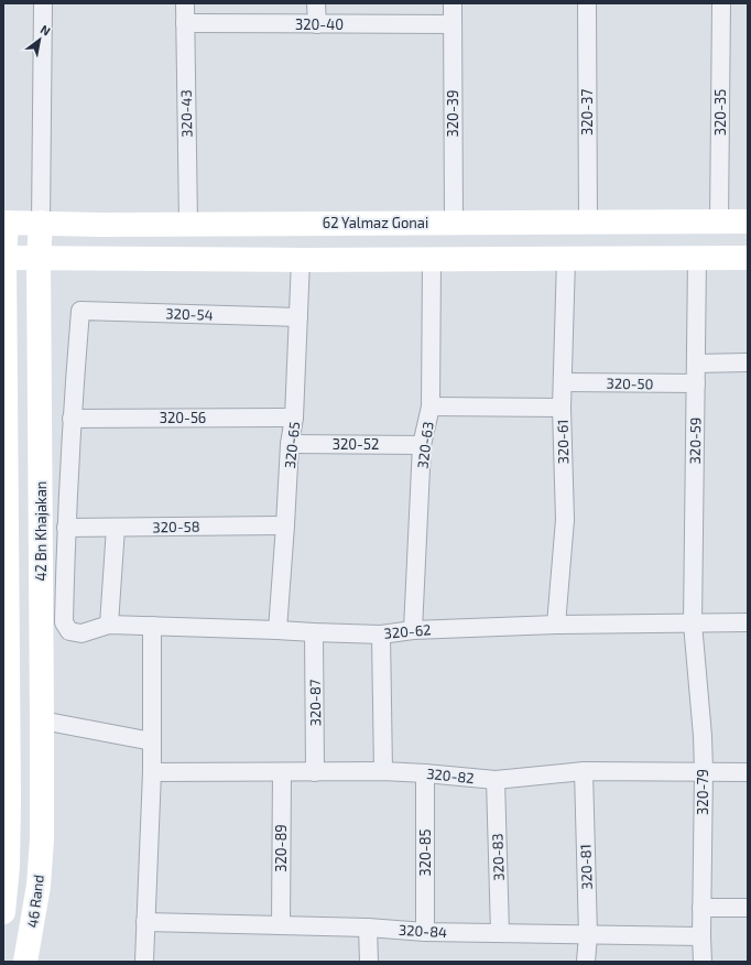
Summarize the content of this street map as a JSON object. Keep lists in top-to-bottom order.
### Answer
{
  "streets": {
    "main road": ["62 Yalmaz Gonai", "42 Bn Khajakan", "46 Rand"],
    "street": [
      "320-40",
      "320-37",
      "320-35",
      "320-43",
      "320-39",
      "320-54",
      "320-50",
      "320-56",
      "320-59",
      "320-61",
      "320-52",
      "320-65",
      "320-63",
      "320-58",
      "320-62",
      "320-87",
      "320-82",
      "320-79",
      "320-89",
      "320-85",
      "320-83",
      "320-81",
      "320-84"
    ]
  },
  "crossings": [
    ["320-40", "320-43"],
    ["320-40", "320-39"],
    ["320-37", "62 Yalmaz Gonai"],
    ["320-35", "62 Yalmaz Gonai"],
    ["320-43", "62 Yalmaz Gonai"],
    ["320-39", "62 Yalmaz Gonai"],
    ["62 Yalmaz Gonai", "42 Bn Khajakan"],
    ["62 Yalmaz Gonai", "46 Rand"],
    ["320-54", "320-56"],
    ["320-54", "320-65"],
    ["320-50", "320-59"],
    ["320-50", "320-61"],
    ["320-56", "320-65"],
    ["320-59", "320-62"],
    ["320-59", "320-79"],
    ["320-61", "320-62"],
    ["320-52", "320-65"],
    ["320-52", "320-63"],
    ["320-65", "320-58"],
    ["320-65", "320-62"],
    ["320-63", "320-62"],
    ["320-58", "320-62"],
    ["42 Bn Khajakan", "46 Rand"],
    ["320-62", "320-87"],
    ["320-62", "320-79"],
    ["320-87", "320-82"],
    ["320-82", "320-79"],
    ["320-82", "320-89"],
    ["320-82", "320-85"],
    ["320-82", "320-83"],
    ["320-82", "320-81"],
    ["320-79", "320-84"],
    ["320-89", "320-84"],
    ["320-85", "320-84"],
    ["320-83", "320-84"],
    ["320-81", "320-84"]
  ],
  "north": "top right"
}
